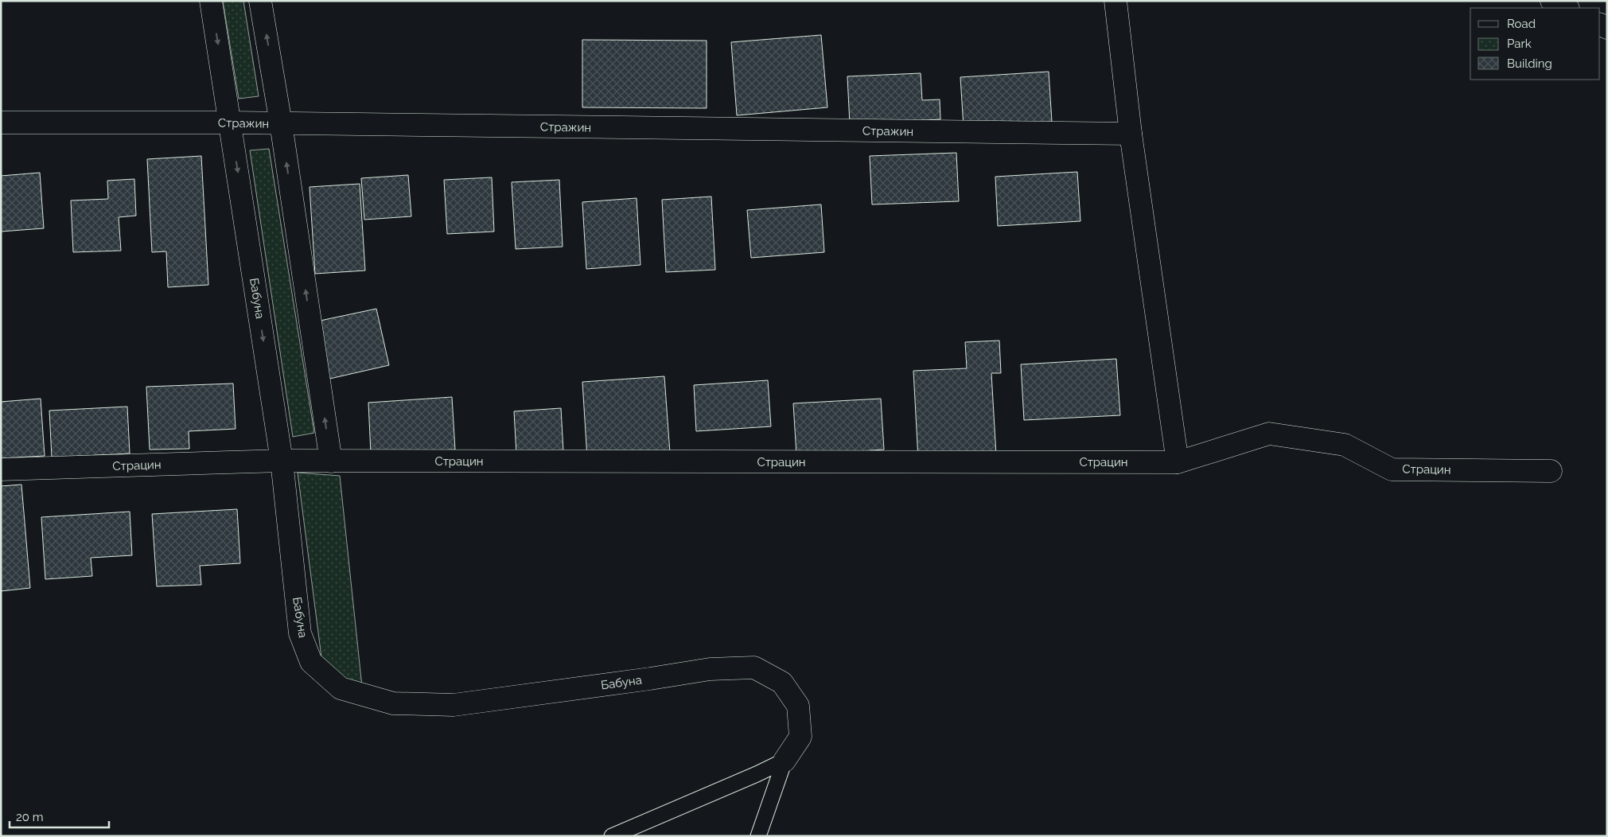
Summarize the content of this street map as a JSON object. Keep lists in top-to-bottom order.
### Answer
{
  "streets": {
    "street": ["Стражин", "Бабуна", "Страцин"]
  },
  "crossings": [
    ["Стражин", "Бабуна"],
    ["Бабуна", "Страцин"]
  ],
  "legend": ["Road", "Park", "Building"],
  "scale_bar": "20 m"
}
